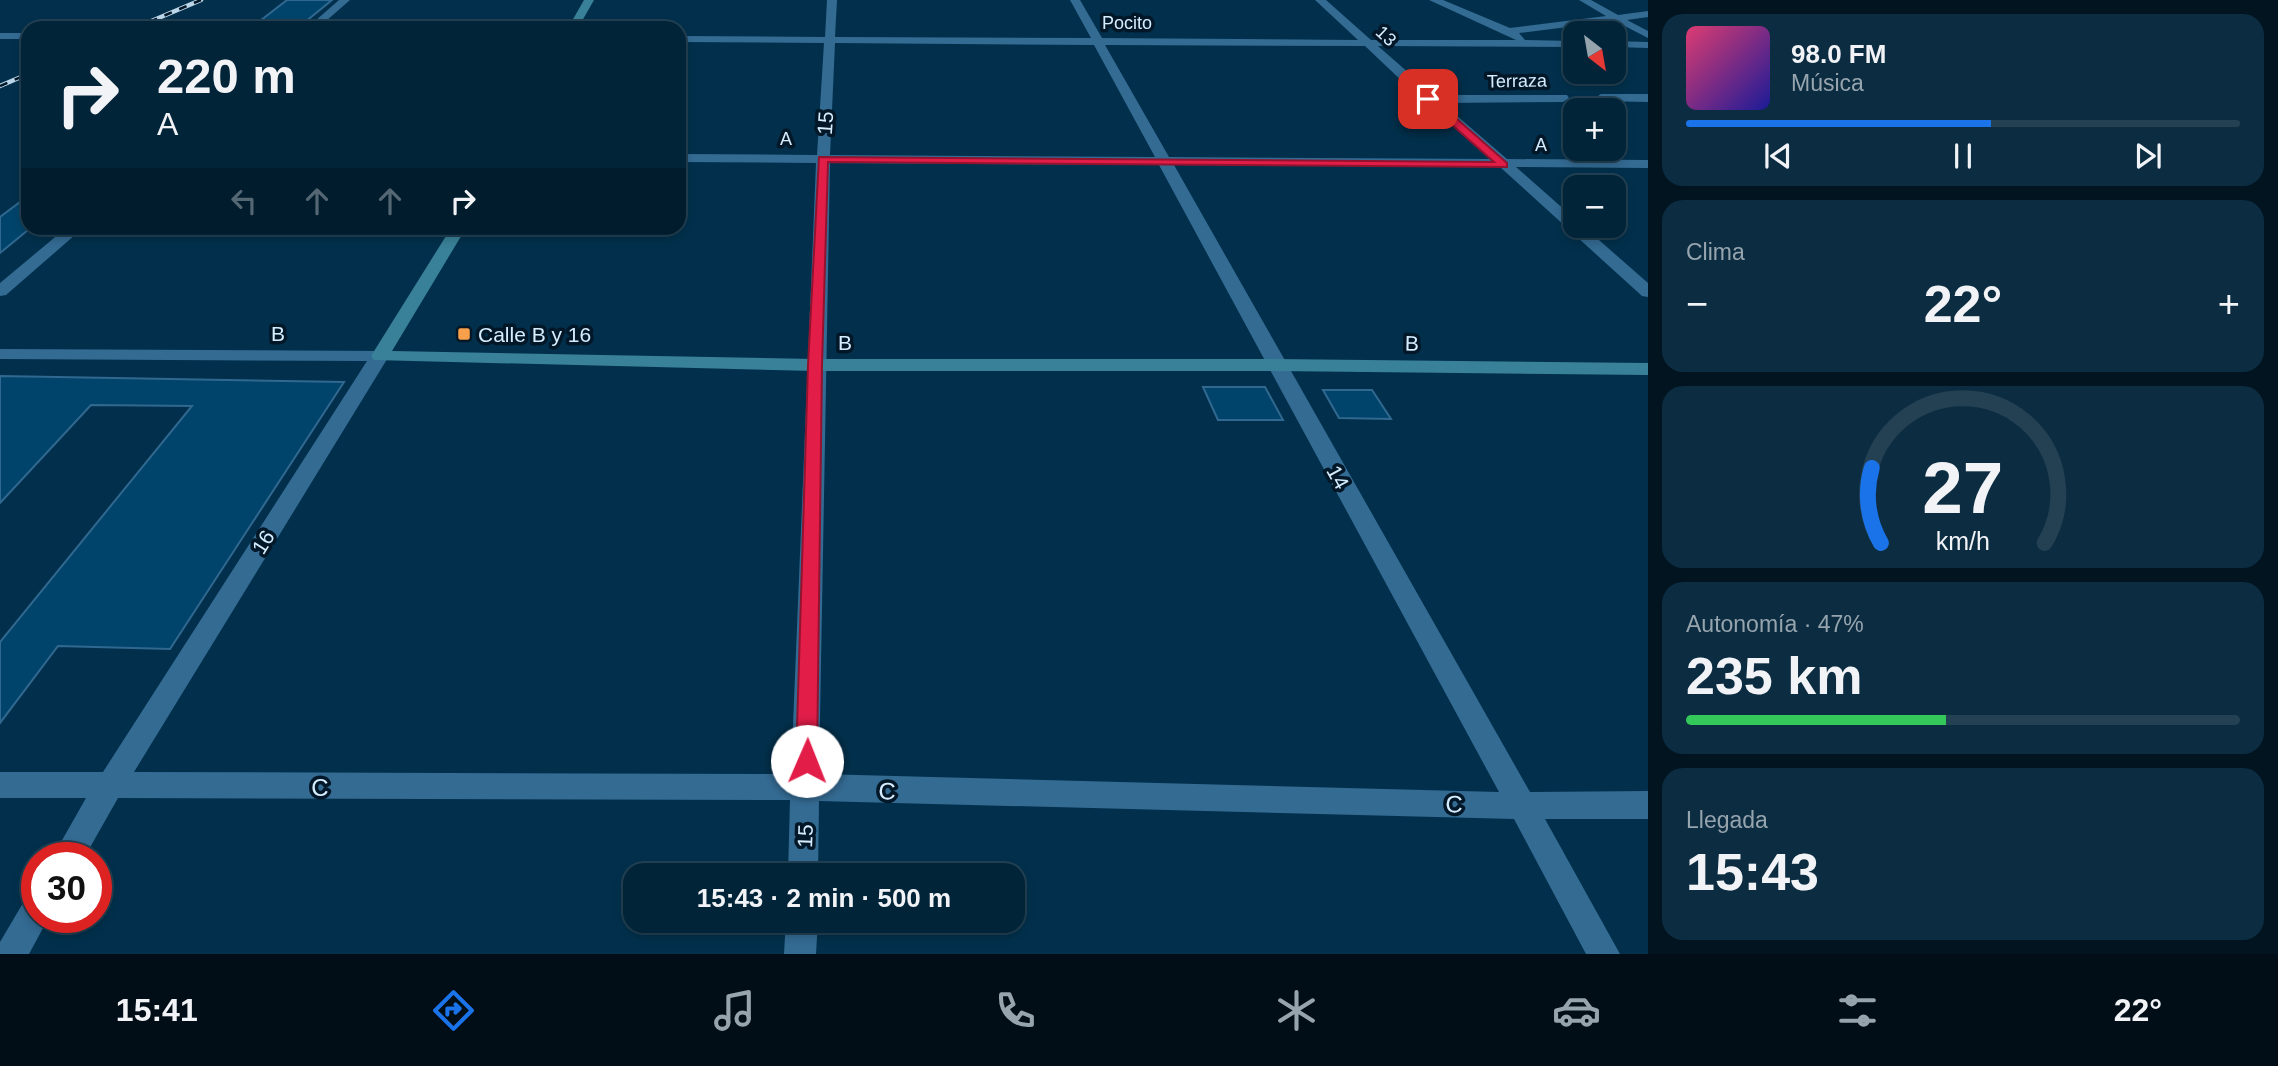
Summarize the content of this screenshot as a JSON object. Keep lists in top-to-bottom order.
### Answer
{
  "streets": {
    "street": [
      "Pocito",
      "13",
      "Terraza",
      "15",
      "A",
      "B",
      "14",
      "16",
      "C"
    ]
  },
  "crossings": [
    ["Pocito", "13"],
    ["Pocito", "15"],
    ["Pocito", "14"],
    ["13", "Terraza"],
    ["13", "A"],
    ["15", "A"],
    ["15", "B"],
    ["15", "C"],
    ["A", "14"],
    ["B", "14"],
    ["B", "16"],
    ["14", "C"],
    ["16", "C"]
  ],
  "places": {
    "transit": ["Calle B y 16"]
  },
  "north": "bottom right",
  "page": {
    "map_buttons": ["+", "−"],
    "turn": ["220 m", "A"],
    "song": ["98.0 FM", "Música"],
    "tile": [
      "Clima",
      ["Autonomía · 47%", "235 km"],
      ["Llegada", "15:43"]
    ],
    "heat": ["−", "22°", "+"],
    "limit": "30",
    "trip": "15:43 · 2 min · 500 m",
    "tabs": ["15:41", "22°"],
    "gauge": ["27", "km/h"]
  }
}
